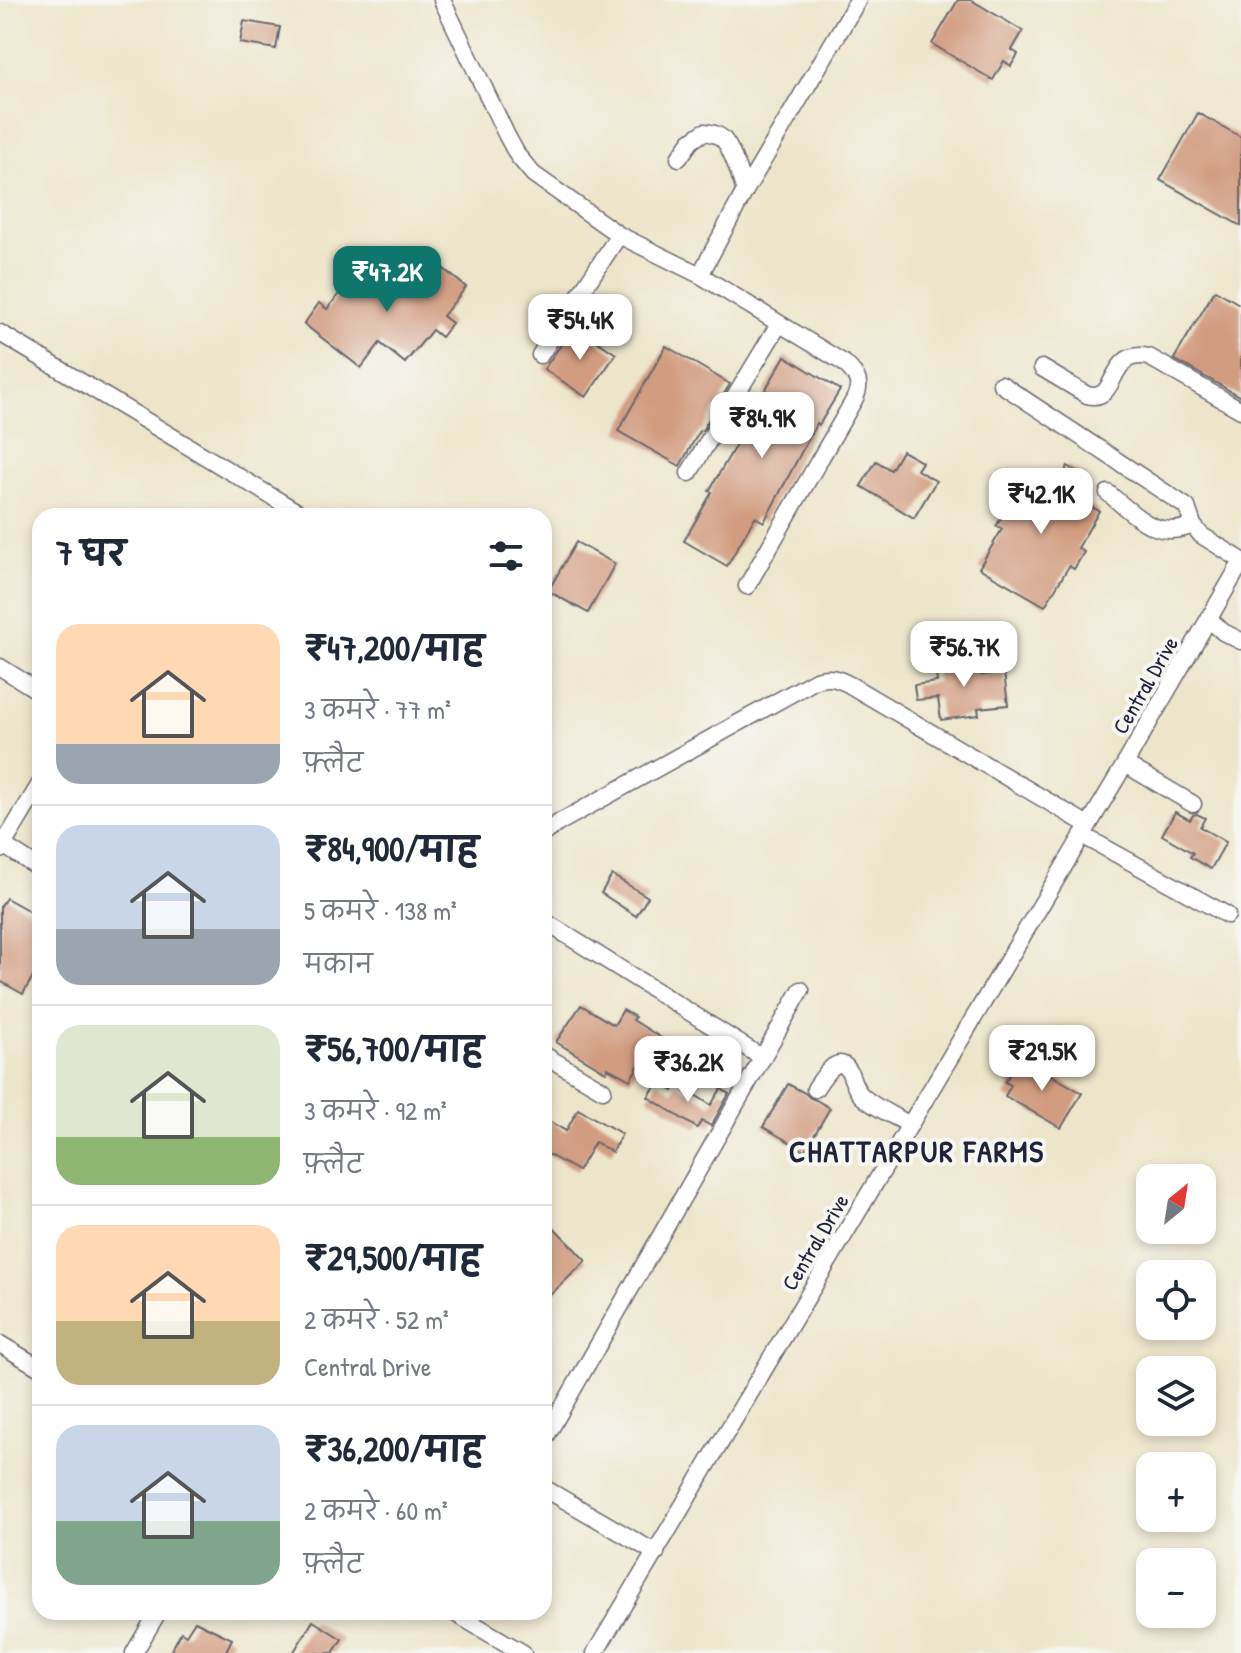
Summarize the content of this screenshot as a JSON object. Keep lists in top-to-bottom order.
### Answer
{
  "streets": {
    "street": ["Central Drive"]
  },
  "districts": ["CHATTARPUR FARMS"],
  "north": "top right",
  "page": {
    "price": [
      "₹47.2K",
      "₹54.4K",
      "₹84.9K",
      "₹42.1K",
      "₹56.7K",
      "₹29.5K",
      "₹36.2K"
    ],
    "heading": "7 घर",
    "list": [
      {
        "name": "₹47,200/माह",
        "note": "3 कमरे · 77 m² · फ़्लैट"
      },
      {
        "name": "₹84,900/माह",
        "note": "5 कमरे · 138 m² · मकान"
      },
      {
        "name": "₹56,700/माह",
        "note": "3 कमरे · 92 m² · फ़्लैट"
      },
      {
        "name": "₹29,500/माह",
        "note": "2 कमरे · 52 m² · Central Drive"
      },
      {
        "name": "₹36,200/माह",
        "note": "2 कमरे · 60 m² · फ़्लैट"
      }
    ],
    "map_buttons": ["+", "−"]
  }
}
